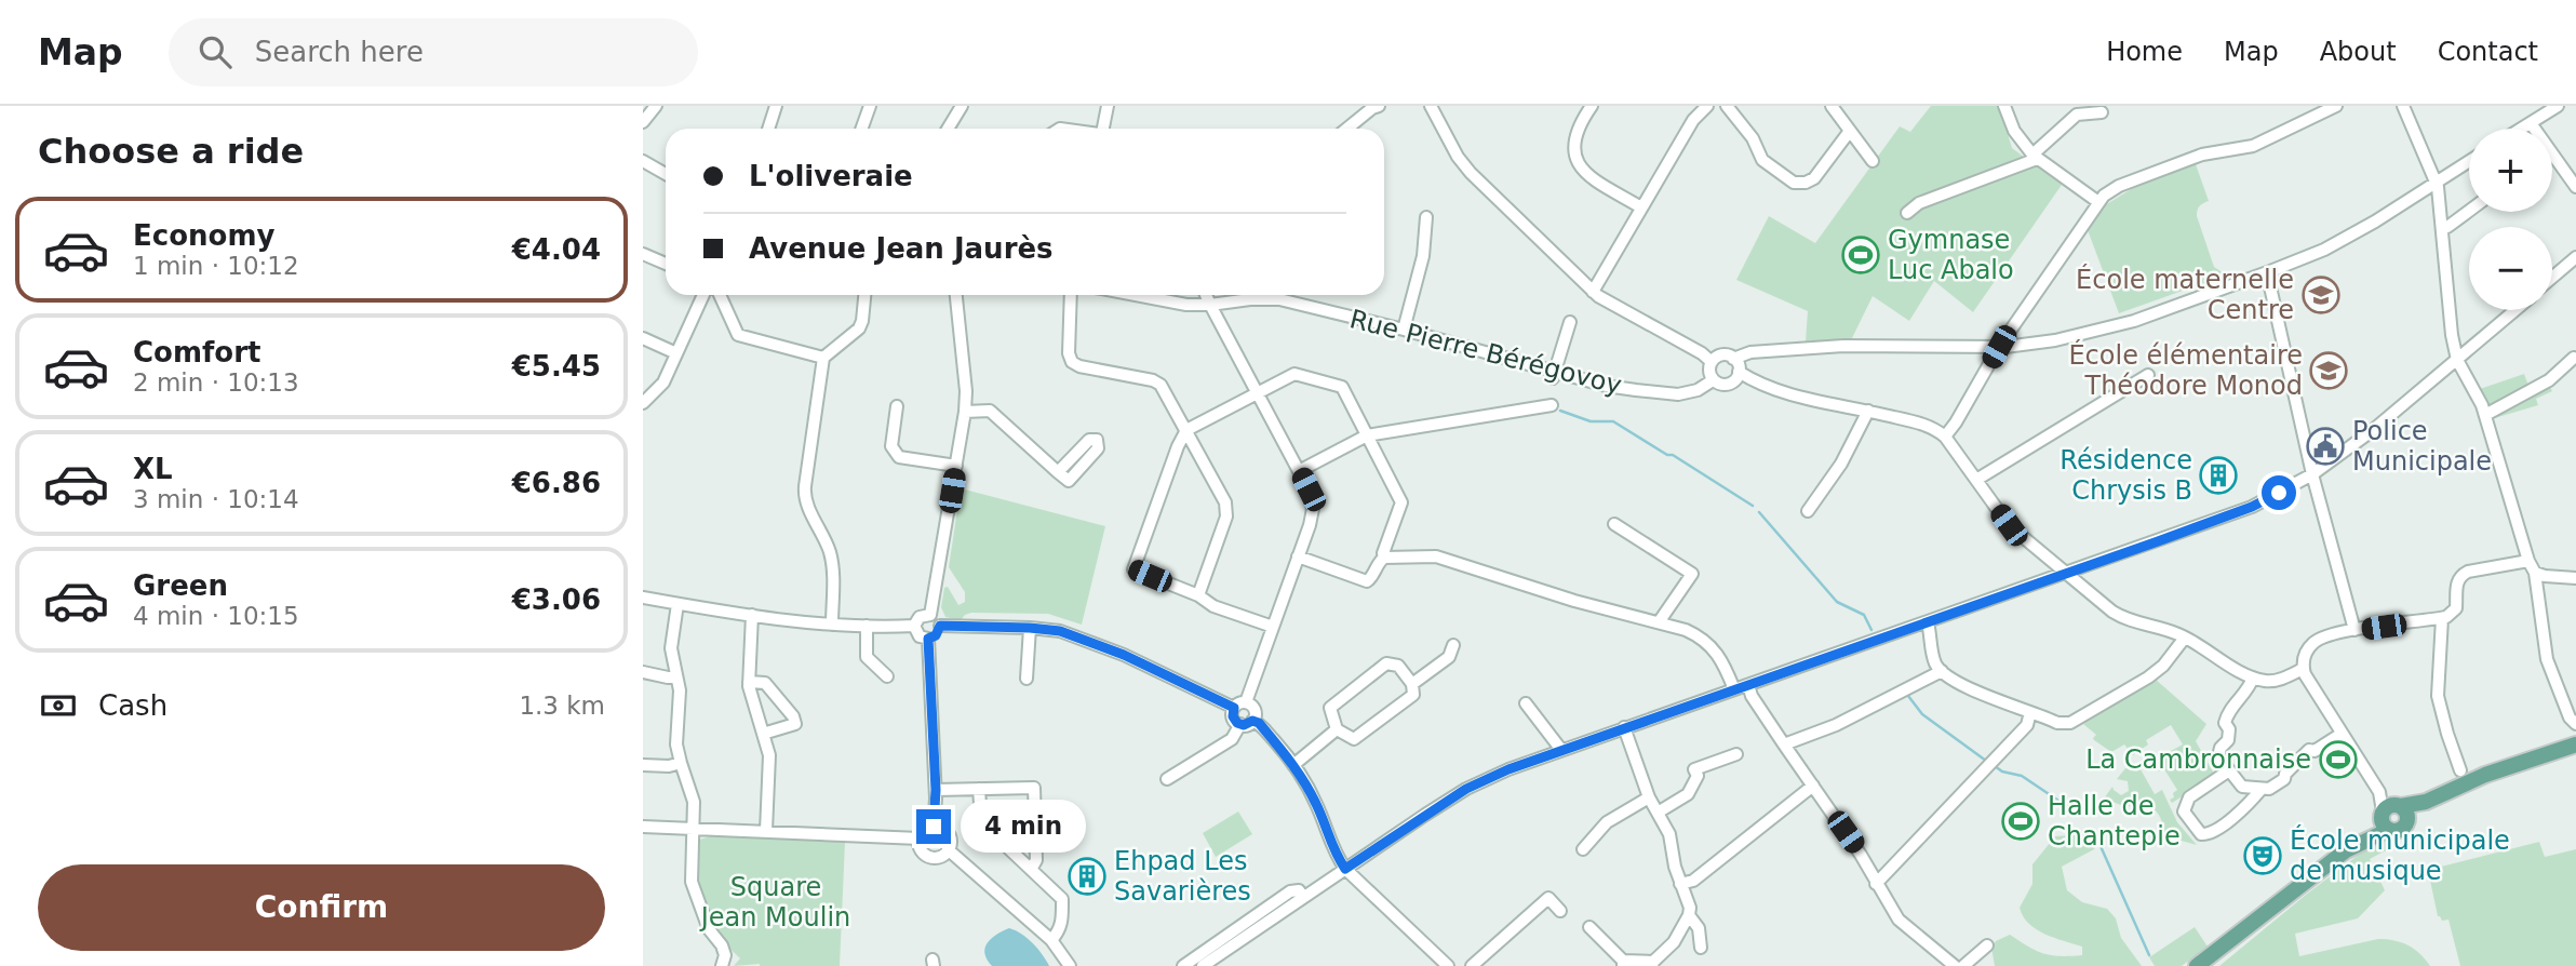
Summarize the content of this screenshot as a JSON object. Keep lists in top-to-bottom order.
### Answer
{
  "streets": {
    "street": ["Rue Pierre Bérégovoy"]
  },
  "parks": ["Square Jean Moulin"],
  "places": {
    "sports": ["Gymnase Luc Abalo", "La Cambronnaise", "Halle de Chantepie"],
    "school or university": ["École maternelle Centre", "École élémentaire Théodore Monod"],
    "public building": ["Police Municipale"],
    "building": ["Résidence Chrysis B", "Ehpad Les Savarières"],
    "theatre": ["École municipale de musique"]
  },
  "page": {
    "header": "Map",
    "search": "Search here",
    "nav": [
      "Home",
      "Map",
      "About",
      "Contact"
    ],
    "heading": "Choose a ride",
    "map_buttons": ["+", "−"],
    "banner": ["L'oliveraie", "Avenue Jean Jaurès"],
    "list": [
      {
        "name": "Economy",
        "note": "1 min · 10:12",
        "value": "€4.04"
      },
      {
        "name": "Comfort",
        "note": "2 min · 10:13",
        "value": "€5.45"
      },
      {
        "name": "XL",
        "note": "3 min · 10:14",
        "value": "€6.86"
      },
      {
        "name": "Green",
        "note": "4 min · 10:15",
        "value": "€3.06"
      }
    ],
    "pay": ["Cash", "1.3 km"],
    "bubble": "4 min",
    "buttons": "Confirm"
  }
}
